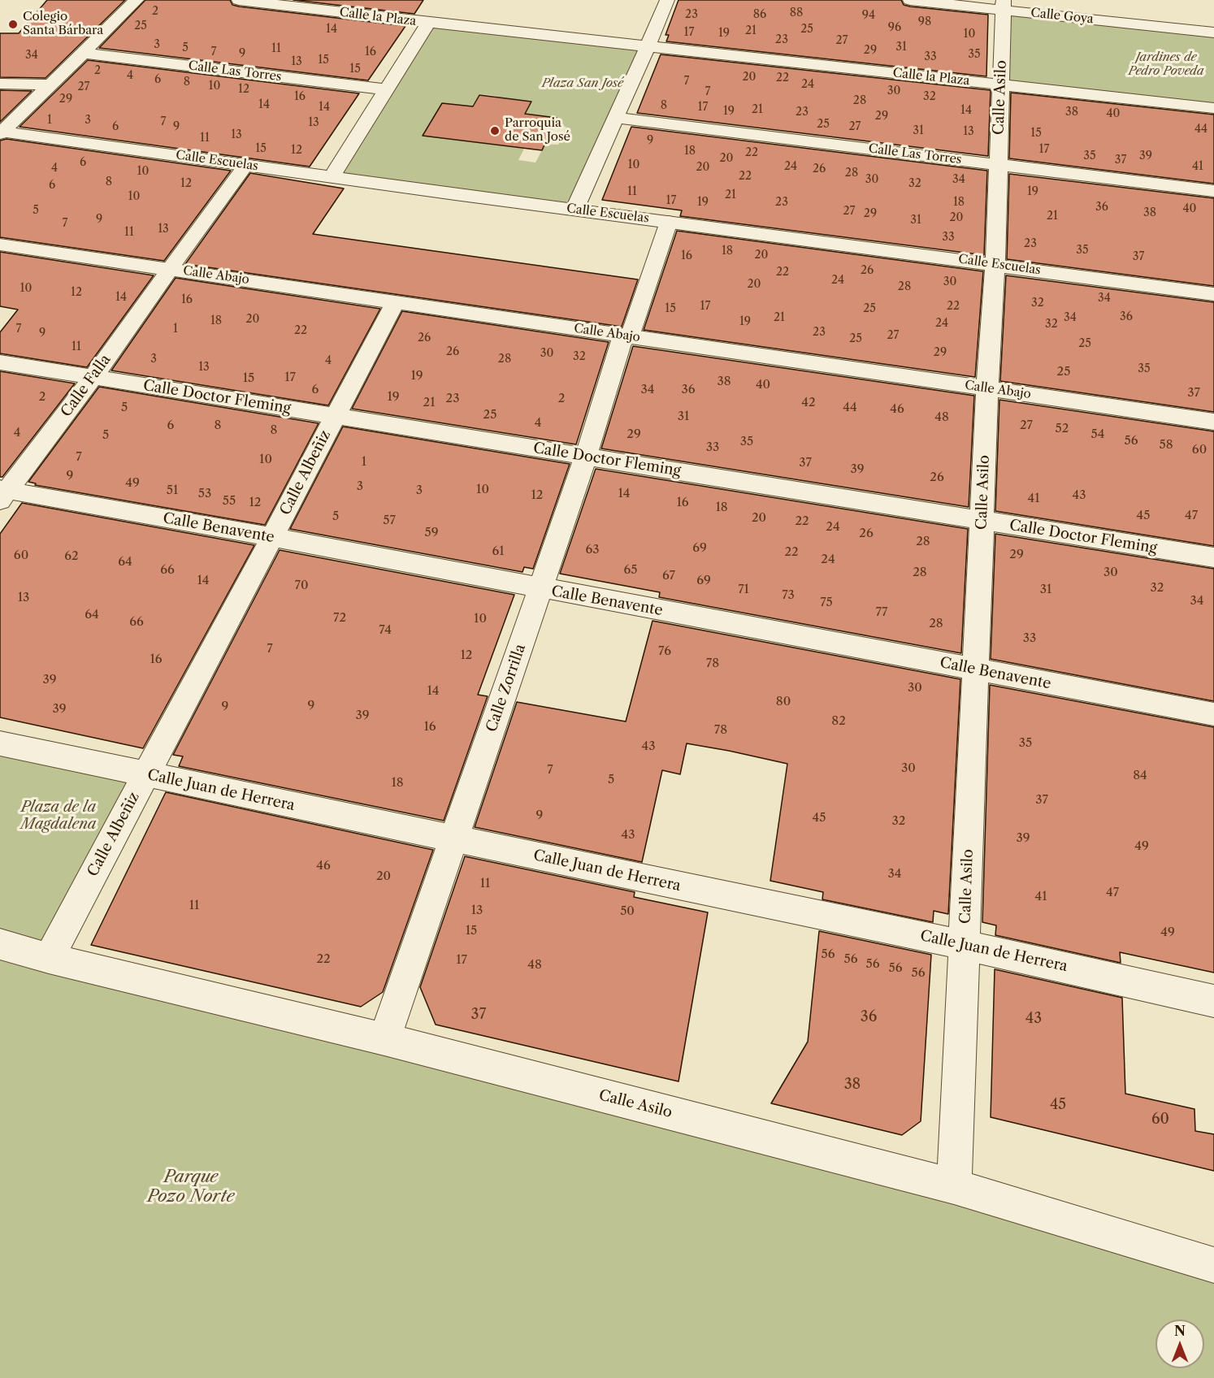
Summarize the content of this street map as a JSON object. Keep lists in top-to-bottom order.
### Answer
{
  "streets": {
    "street": [
      "Calle Goya",
      "Calle la Plaza",
      "Calle Las Torres",
      "Calle Asilo",
      "Calle Escuelas",
      "Calle Abajo",
      "Calle Falla",
      "Calle Doctor Fleming",
      "Calle Albeñiz",
      "Calle Benavente",
      "Calle Zorrilla",
      "Calle Juan de Herrera"
    ]
  },
  "crossings": [
    ["Calle Goya", "Calle Asilo"],
    ["Calle la Plaza", "Calle Asilo"],
    ["Calle Las Torres", "Calle Asilo"],
    ["Calle Asilo", "Calle Escuelas"],
    ["Calle Asilo", "Calle Abajo"],
    ["Calle Asilo", "Calle Doctor Fleming"],
    ["Calle Asilo", "Calle Benavente"],
    ["Calle Asilo", "Calle Zorrilla"],
    ["Calle Asilo", "Calle Juan de Herrera"],
    ["Calle Abajo", "Calle Falla"],
    ["Calle Abajo", "Calle Albeñiz"],
    ["Calle Abajo", "Calle Zorrilla"],
    ["Calle Falla", "Calle Doctor Fleming"],
    ["Calle Falla", "Calle Benavente"],
    ["Calle Doctor Fleming", "Calle Albeñiz"],
    ["Calle Doctor Fleming", "Calle Zorrilla"],
    ["Calle Albeñiz", "Calle Benavente"],
    ["Calle Albeñiz", "Calle Juan de Herrera"],
    ["Calle Benavente", "Calle Zorrilla"],
    ["Calle Zorrilla", "Calle Juan de Herrera"]
  ],
  "parks": [
    "Jardines de Pedro Poveda",
    "Plaza San José",
    "Plaza de la Magdalena",
    "Parque Pozo Norte"
  ],
  "places": ["Colegio Santa Bárbara", "Parroquia de San José"],
  "house_numbers": [
    "2",
    "88",
    "23",
    "86",
    "94",
    "98",
    "25",
    "96",
    "14",
    "25",
    "21",
    "17",
    "19",
    "10",
    "23",
    "27",
    "3",
    "31",
    "5",
    "11",
    "29",
    "7",
    "16",
    "9",
    "35",
    "34",
    "33",
    "15",
    "13",
    "15",
    "2",
    "4",
    "20",
    "22",
    "6",
    "7",
    "8",
    "24",
    "10",
    "27",
    "12",
    "30",
    "7",
    "16",
    "32",
    "29",
    "28",
    "14",
    "8",
    "14",
    "17",
    "21",
    "14",
    "19",
    "23",
    "38",
    "40",
    "29",
    "1",
    "3",
    "7",
    "13",
    "25",
    "6",
    "9",
    "27",
    "44",
    "31",
    "13",
    "15",
    "13",
    "11",
    "9",
    "15",
    "17",
    "12",
    "18",
    "22",
    "35",
    "39",
    "20",
    "37",
    "6",
    "10",
    "24",
    "41",
    "20",
    "4",
    "26",
    "10",
    "28",
    "22",
    "30",
    "34",
    "8",
    "12",
    "32",
    "6",
    "11",
    "19",
    "21",
    "10",
    "17",
    "19",
    "23",
    "18",
    "36",
    "40",
    "5",
    "27",
    "38",
    "29",
    "21",
    "20",
    "9",
    "31",
    "7",
    "13",
    "11",
    "33",
    "23",
    "35",
    "18",
    "20",
    "16",
    "37",
    "26",
    "22",
    "24",
    "30",
    "20",
    "28",
    "10",
    "12",
    "14",
    "34",
    "16",
    "32",
    "17",
    "22",
    "15",
    "25",
    "36",
    "21",
    "34",
    "20",
    "18",
    "19",
    "24",
    "32",
    "7",
    "1",
    "22",
    "23",
    "9",
    "27",
    "26",
    "25",
    "25",
    "11",
    "26",
    "29",
    "30",
    "32",
    "3",
    "28",
    "4",
    "13",
    "35",
    "25",
    "19",
    "17",
    "15",
    "38",
    "40",
    "6",
    "34",
    "36",
    "37",
    "2",
    "19",
    "23",
    "2",
    "21",
    "42",
    "5",
    "44",
    "46",
    "25",
    "31",
    "48",
    "4",
    "6",
    "8",
    "27",
    "52",
    "8",
    "4",
    "29",
    "54",
    "5",
    "56",
    "35",
    "58",
    "33",
    "60",
    "7",
    "10",
    "1",
    "37",
    "39",
    "9",
    "26",
    "49",
    "3",
    "10",
    "51",
    "3",
    "53",
    "14",
    "12",
    "43",
    "41",
    "55",
    "12",
    "16",
    "18",
    "45",
    "47",
    "5",
    "20",
    "57",
    "22",
    "24",
    "59",
    "26",
    "28",
    "69",
    "63",
    "61",
    "22",
    "29",
    "60",
    "62",
    "24",
    "64",
    "66",
    "65",
    "28",
    "30",
    "67",
    "14",
    "69",
    "70",
    "32",
    "71",
    "31",
    "73",
    "13",
    "34",
    "75",
    "77",
    "64",
    "72",
    "10",
    "66",
    "28",
    "74",
    "33",
    "7",
    "76",
    "12",
    "16",
    "78",
    "39",
    "30",
    "14",
    "80",
    "9",
    "9",
    "39",
    "39",
    "82",
    "16",
    "78",
    "35",
    "43",
    "30",
    "7",
    "84",
    "5",
    "18",
    "37",
    "9",
    "45",
    "32",
    "43",
    "39",
    "49",
    "46",
    "34",
    "20",
    "11",
    "47",
    "41",
    "11",
    "13",
    "50",
    "15",
    "49",
    "56",
    "22",
    "56",
    "17",
    "56",
    "48",
    "56",
    "56",
    "37",
    "36",
    "43",
    "38",
    "45",
    "60"
  ],
  "north": "top"
}
